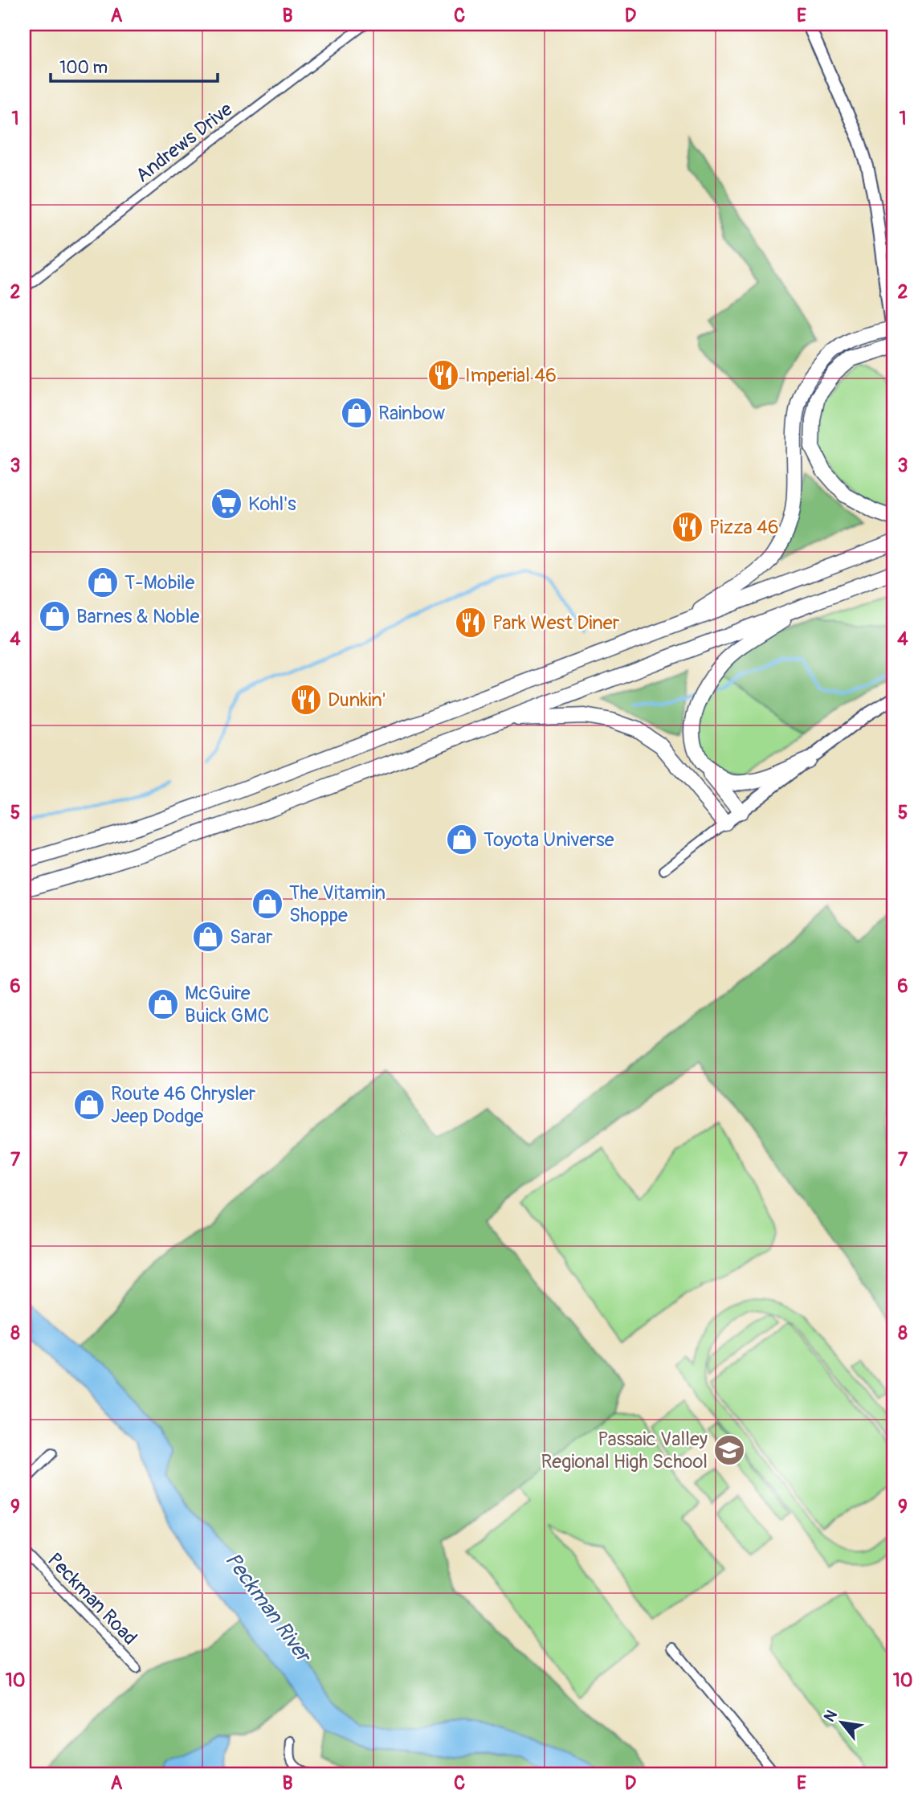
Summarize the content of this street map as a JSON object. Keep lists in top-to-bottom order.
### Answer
{
  "streets": {
    "street": ["Andrews Drive", "Peckman Road"]
  },
  "water": ["Peckman River"],
  "places": {
    "restaurant": [
      "Imperial 46",
      "Pizza 46",
      "Park West Diner",
      "Dunkin'"
    ],
    "shop": [
      "Rainbow",
      "T-Mobile",
      "Barnes & Noble",
      "Toyota Universe",
      "The Vitamin Shoppe",
      "Sarar",
      "McGuire Buick GMC",
      "Route 46 Chrysler Jeep Dodge"
    ],
    "supermarket": ["Kohl's"],
    "school or university": ["Passaic Valley Regional High School"]
  },
  "scale_bar": "100 m",
  "north": "top left",
  "grid": {
    "columns": [
      "A",
      "B",
      "C",
      "D",
      "E"
    ],
    "rows": [
      "1",
      "2",
      "3",
      "4",
      "5",
      "6",
      "7",
      "8",
      "9",
      "10"
    ]
  }
}
